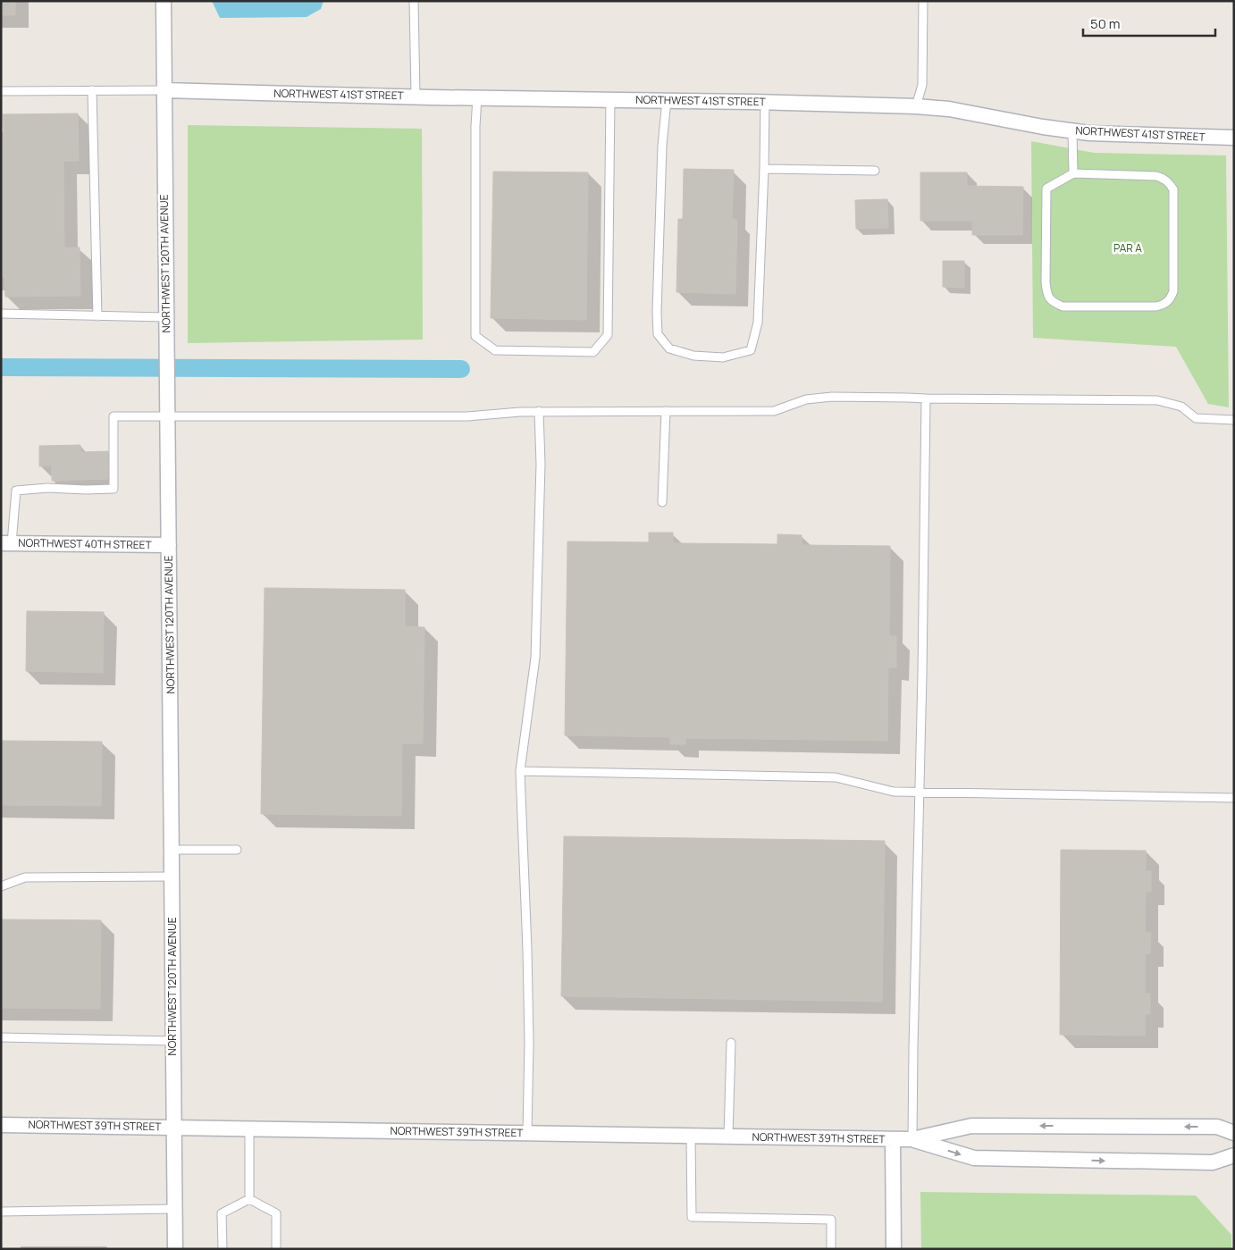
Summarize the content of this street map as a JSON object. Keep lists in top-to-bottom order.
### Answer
{
  "streets": {
    "street": [
      "NORTHWEST 41ST STREET",
      "NORTHWEST 120TH AVENUE",
      "NORTHWEST 40TH STREET",
      "NORTHWEST 39TH STREET"
    ]
  },
  "crossings": [
    ["NORTHWEST 41ST STREET", "NORTHWEST 120TH AVENUE"],
    ["NORTHWEST 120TH AVENUE", "NORTHWEST 40TH STREET"],
    ["NORTHWEST 120TH AVENUE", "NORTHWEST 39TH STREET"]
  ],
  "parks": ["PAR A"],
  "scale_bar": "50 m"
}
